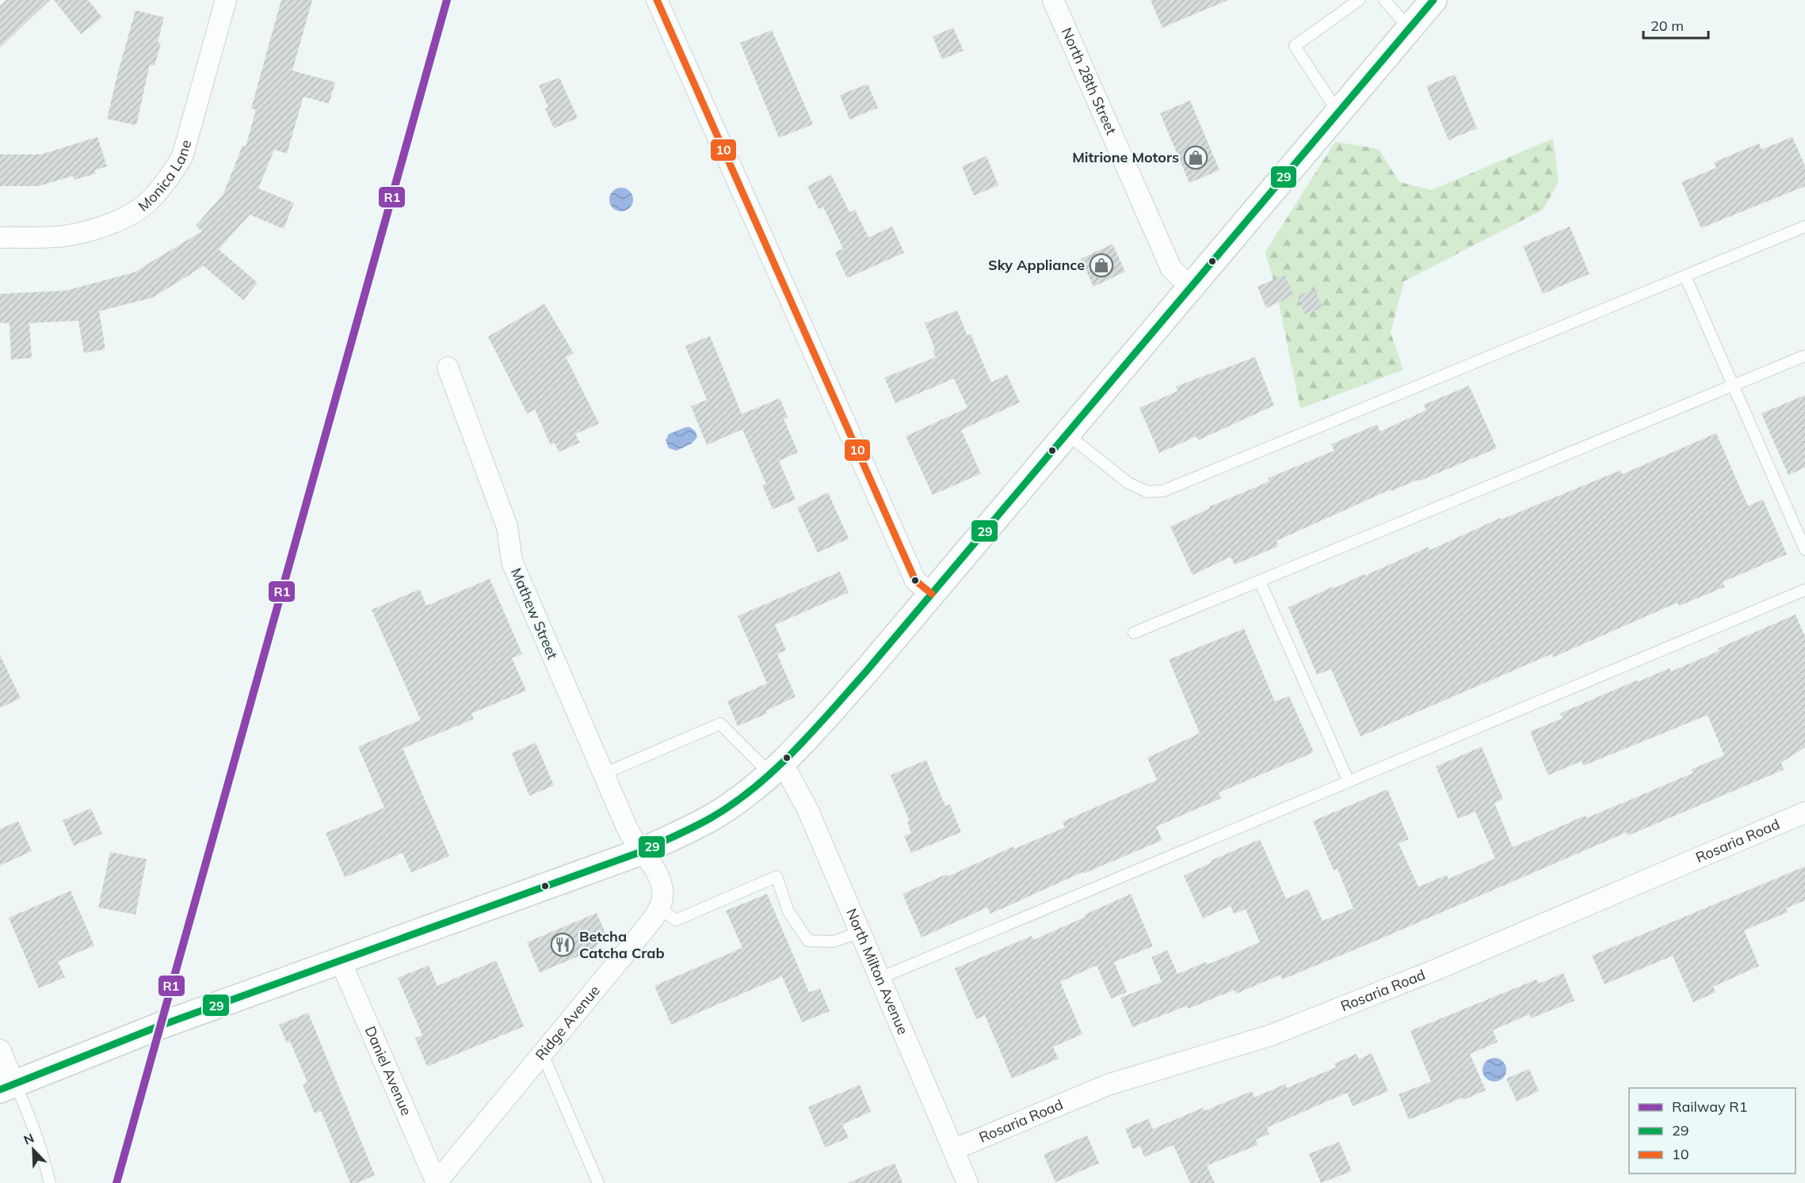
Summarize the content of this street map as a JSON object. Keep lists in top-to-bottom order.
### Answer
{
  "streets": {
    "street": [
      "North 28th Street",
      "Monica Lane",
      "Mathew Street",
      "Rosaria Road",
      "North Milton Avenue",
      "Ridge Avenue",
      "Daniel Avenue"
    ]
  },
  "crossings": [
    ["Rosaria Road", "North Milton Avenue"],
    ["Ridge Avenue", "Daniel Avenue"]
  ],
  "places": {
    "shop": ["Mitrione Motors", "Sky Appliance"],
    "restaurant": ["Betcha Catcha Crab"]
  },
  "lines": ["rail line R1", "transit line 29", "transit line 10"],
  "legend": ["Railway R1", "29", "10"],
  "scale_bar": "20 m",
  "north": "top left"
}
